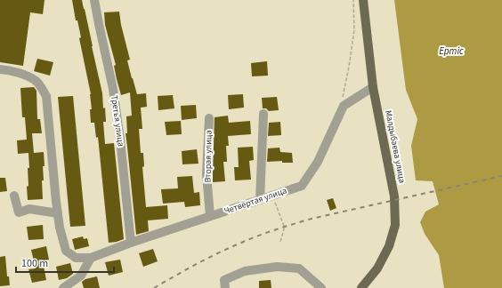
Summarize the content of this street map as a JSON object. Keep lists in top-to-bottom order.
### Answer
{
  "streets": {
    "main road": ["Малдыбаева улица"],
    "street": ["Третья улица", "Вторая улица", "Четвёртая улица"]
  },
  "crossings": [
    ["Третья улица", "Четвёртая улица"],
    ["Малдыбаева улица", "Четвёртая улица"],
    ["Вторая улица", "Четвёртая улица"]
  ],
  "water": ["Ертіс"],
  "scale_bar": "100 m"
}
